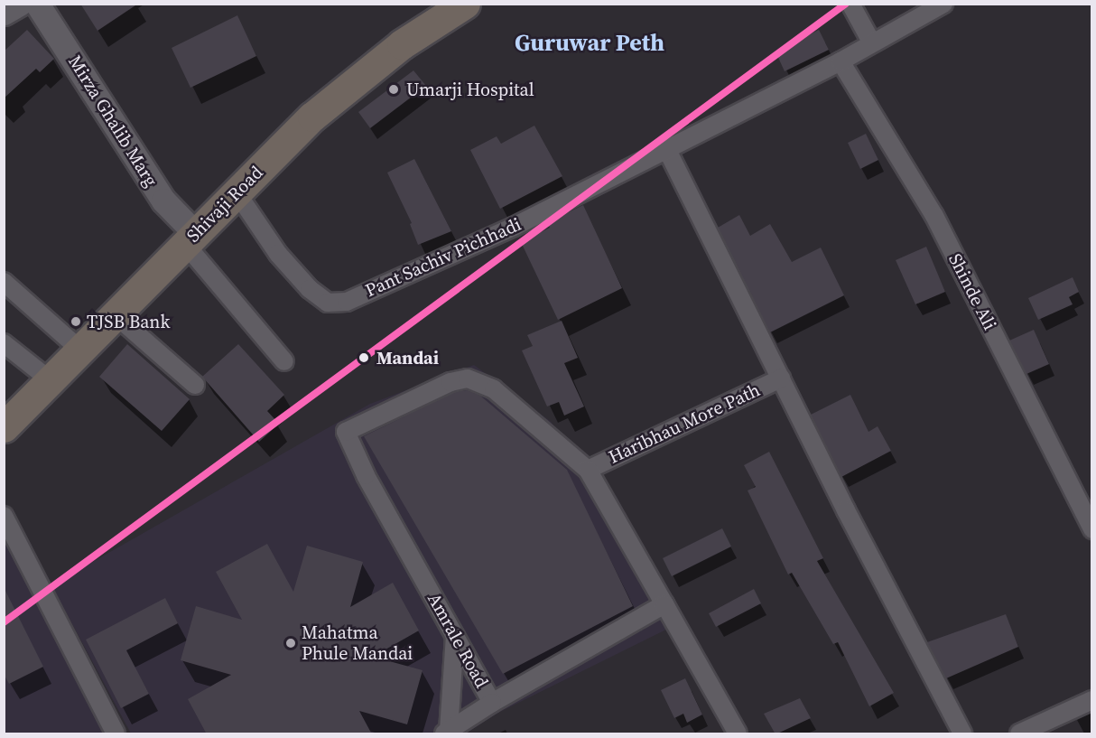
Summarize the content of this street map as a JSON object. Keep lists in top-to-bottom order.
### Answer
{
  "streets": {
    "highway": ["Shivaji Road"],
    "street": [
      "Mirza Ghalib Marg",
      "Pant Sachiv Pichhadi",
      "Shinde Ali",
      "Haribhau More Path",
      "Amrale Road"
    ]
  },
  "crossings": [
    ["Mirza Ghalib Marg", "Shivaji Road"],
    ["Shivaji Road", "Pant Sachiv Pichhadi"],
    ["Pant Sachiv Pichhadi", "Shinde Ali"],
    ["Haribhau More Path", "Amrale Road"]
  ],
  "districts": ["Guruwar Peth"],
  "places": [
    "Umarji Hospital",
    "TJSB Bank",
    "Mandai",
    "Mahatma Phule Mandai"
  ]
}
